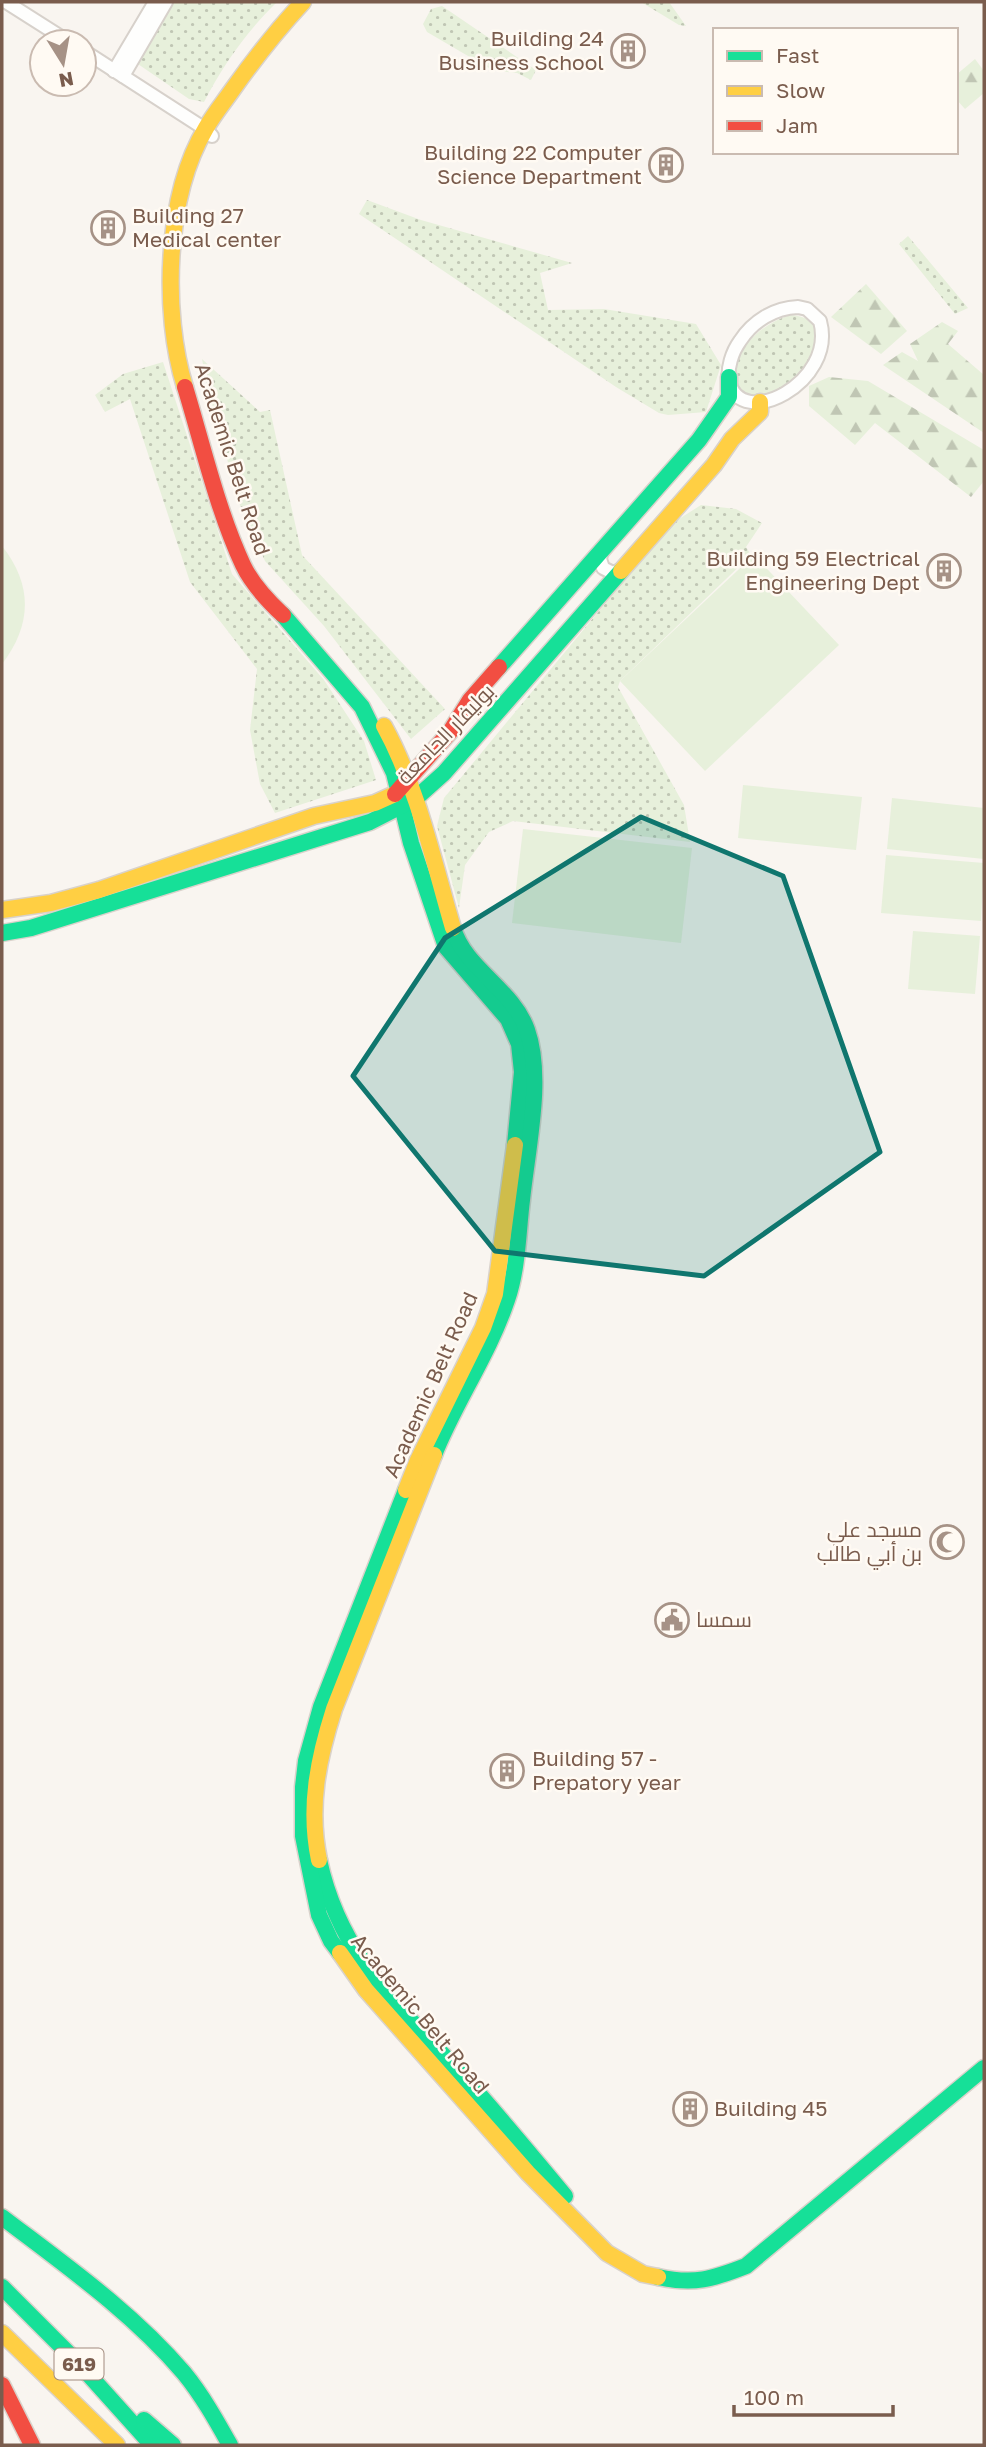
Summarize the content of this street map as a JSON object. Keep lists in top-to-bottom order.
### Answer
{
  "streets": {
    "main road": ["Academic Belt Road", "بوليفار الجامعة", "619"]
  },
  "crossings": [
    ["Academic Belt Road", "بوليفار الجامعة"]
  ],
  "places": {
    "building": [
      "Building 24 Business School",
      "Building 22 Computer Science Department",
      "Building 27 Medical center",
      "Building 59 Electrical Engineering Dept",
      "Building 57 - Prepatory year",
      "Building 45"
    ],
    "mosque": ["مسجد علي بن أبي طالب"],
    "public building": ["سمسا"]
  },
  "legend": ["Fast", "Slow", "Jam"],
  "scale_bar": "100 m",
  "north": "bottom"
}
